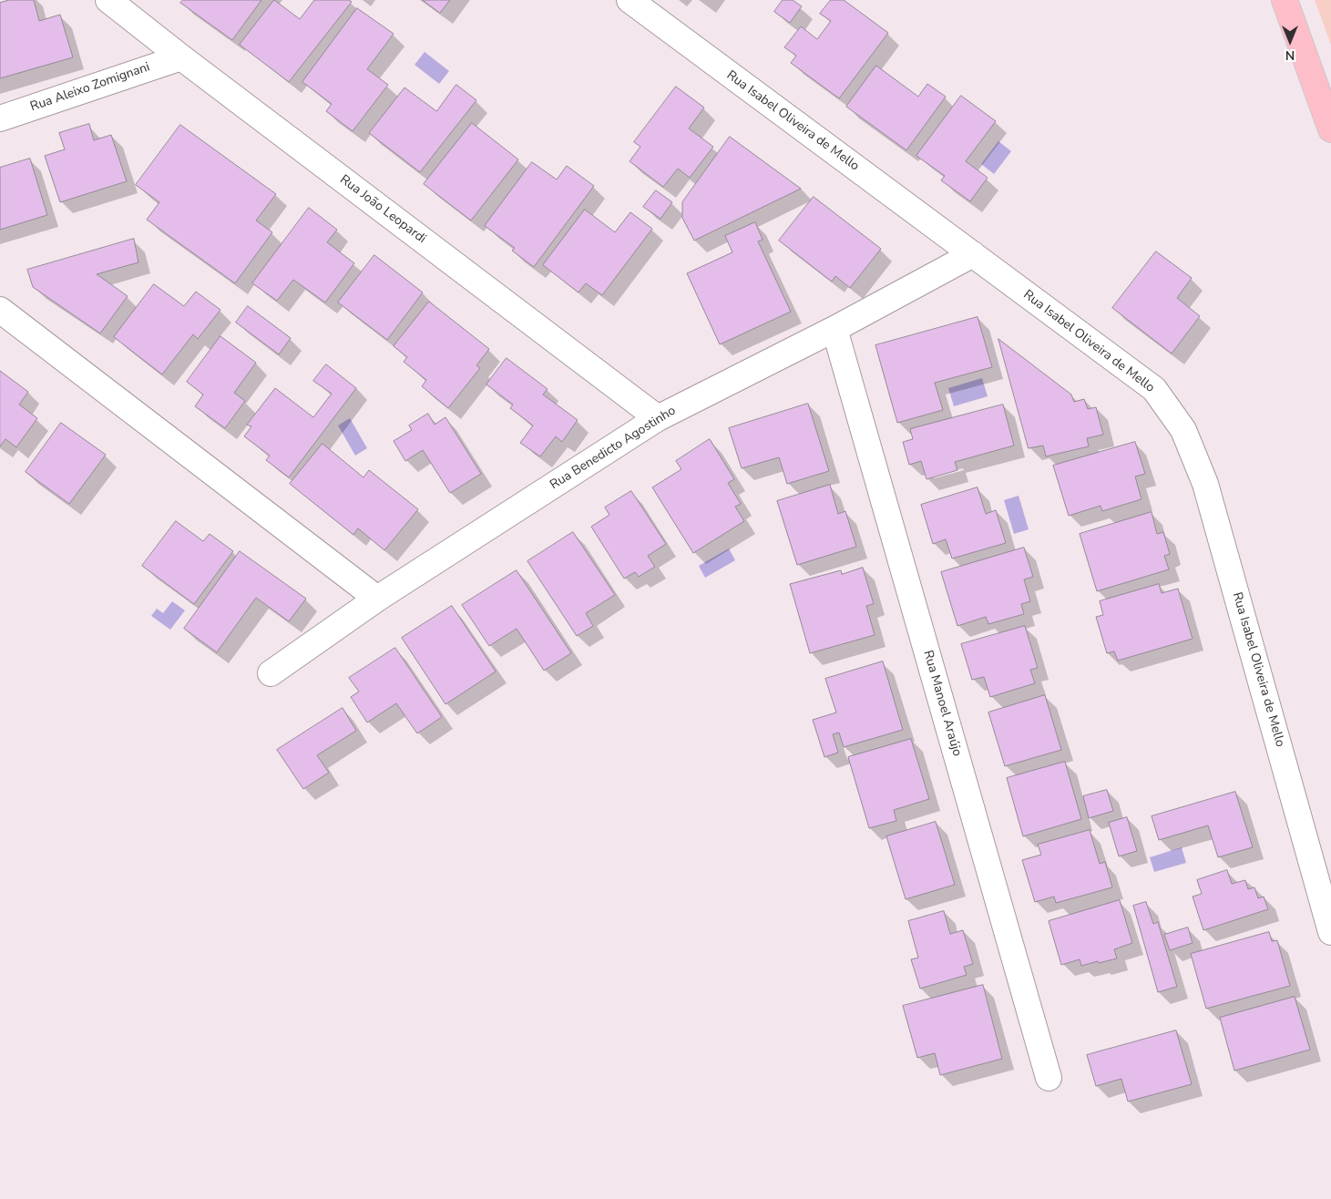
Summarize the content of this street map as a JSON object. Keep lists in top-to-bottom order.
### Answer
{
  "streets": {
    "street": [
      "Rua Aleixo Zomignani",
      "Rua Isabel Oliveira de Mello",
      "Rua João Leopardi",
      "Rua Benedicto Agostinho",
      "Rua Manoel Araújo"
    ]
  },
  "crossings": [
    ["Rua Aleixo Zomignani", "Rua João Leopardi"],
    ["Rua Isabel Oliveira de Mello", "Rua Benedicto Agostinho"],
    ["Rua João Leopardi", "Rua Benedicto Agostinho"],
    ["Rua Benedicto Agostinho", "Rua Manoel Araújo"]
  ],
  "north": "bottom"
}
